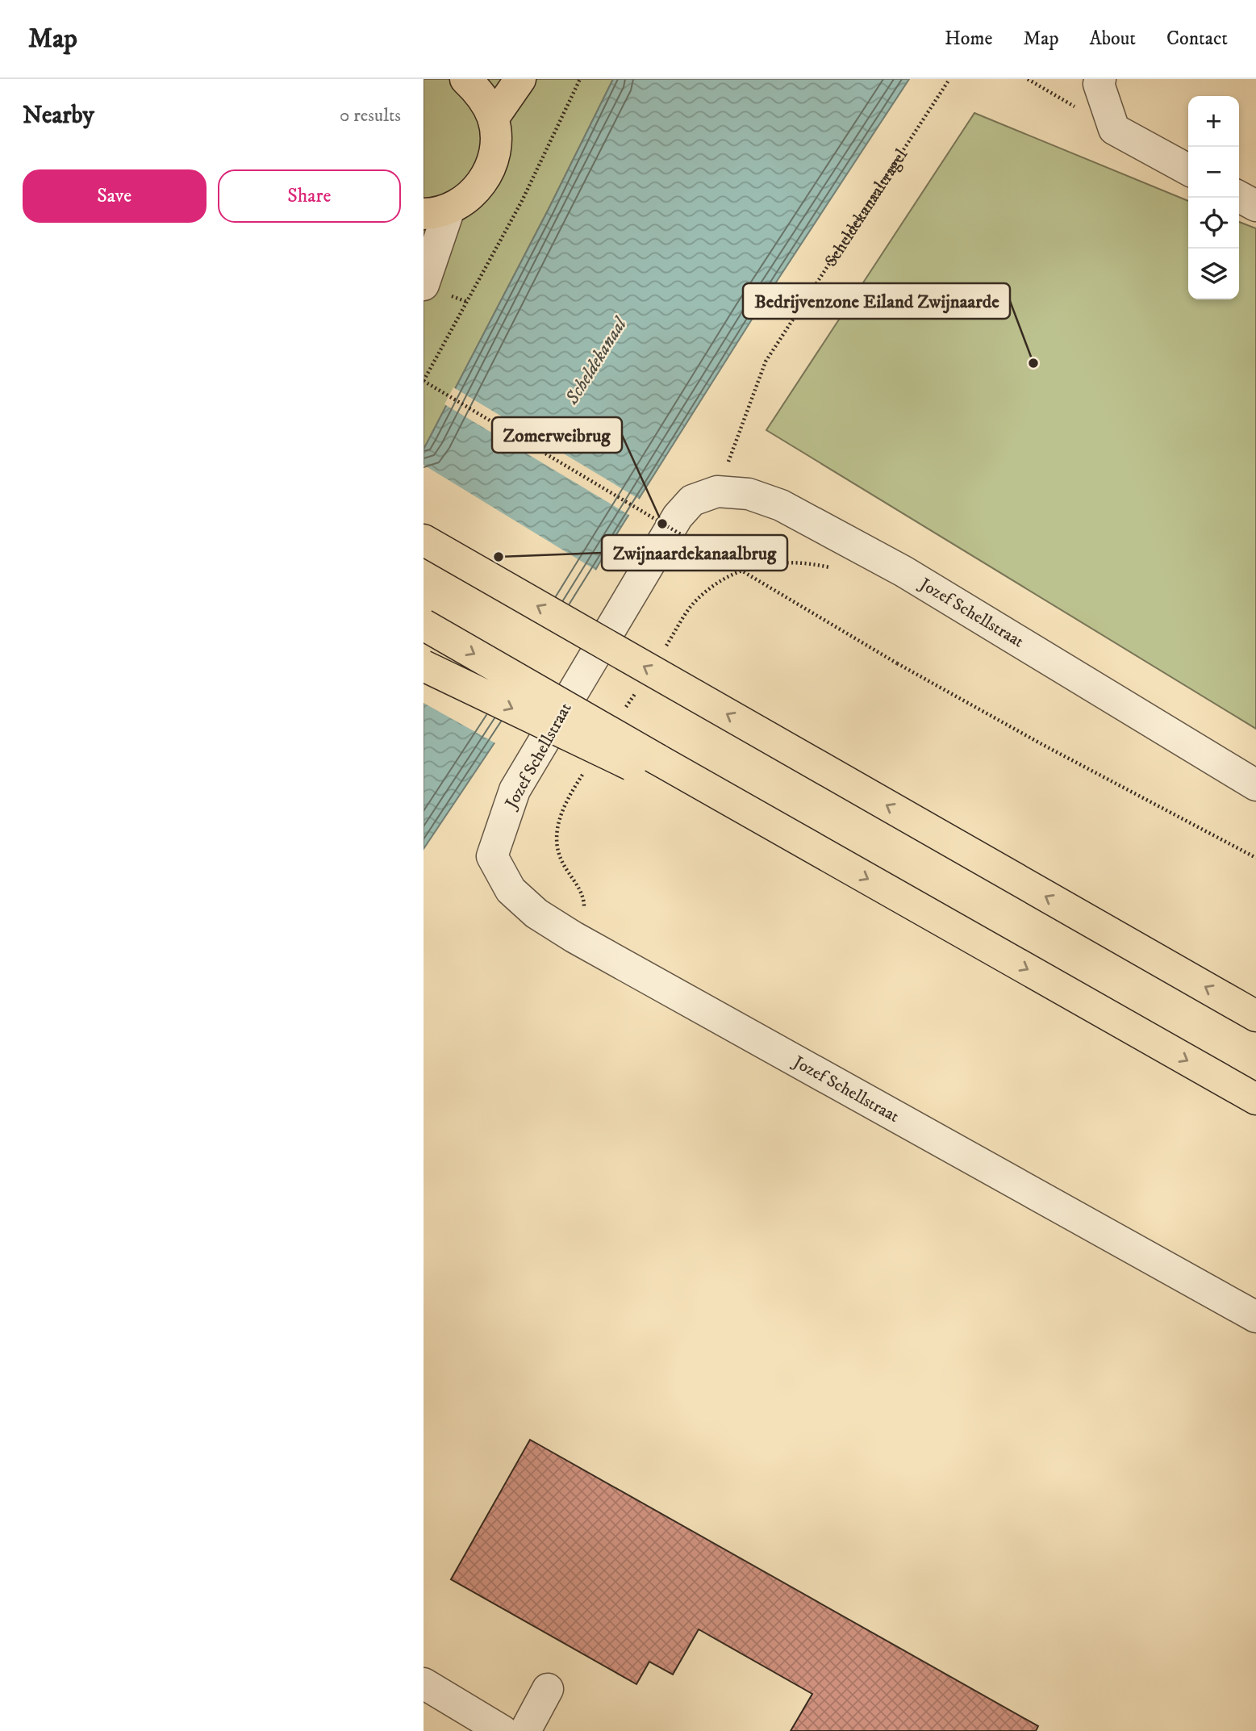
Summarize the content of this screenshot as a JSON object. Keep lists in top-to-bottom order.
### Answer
{
  "streets": {
    "street": ["Jozef Schellstraat"],
    "path": ["Scheldekanaaltragel"]
  },
  "crossings": [
    ["Scheldekanaaltragel", "Jozef Schellstraat"]
  ],
  "water": ["Scheldekanaal"],
  "places": ["Bedrijvenzone Eiland Zwijnaarde", "Zomerweibrug", "Zwijnaardekanaalbrug"],
  "page": {
    "header": "Map",
    "nav": [
      "Home",
      "Map",
      "About",
      "Contact"
    ],
    "heading": ["Nearby", "0 results"],
    "map_buttons": ["+", "−"],
    "buttons": ["Save", "Share"]
  }
}
